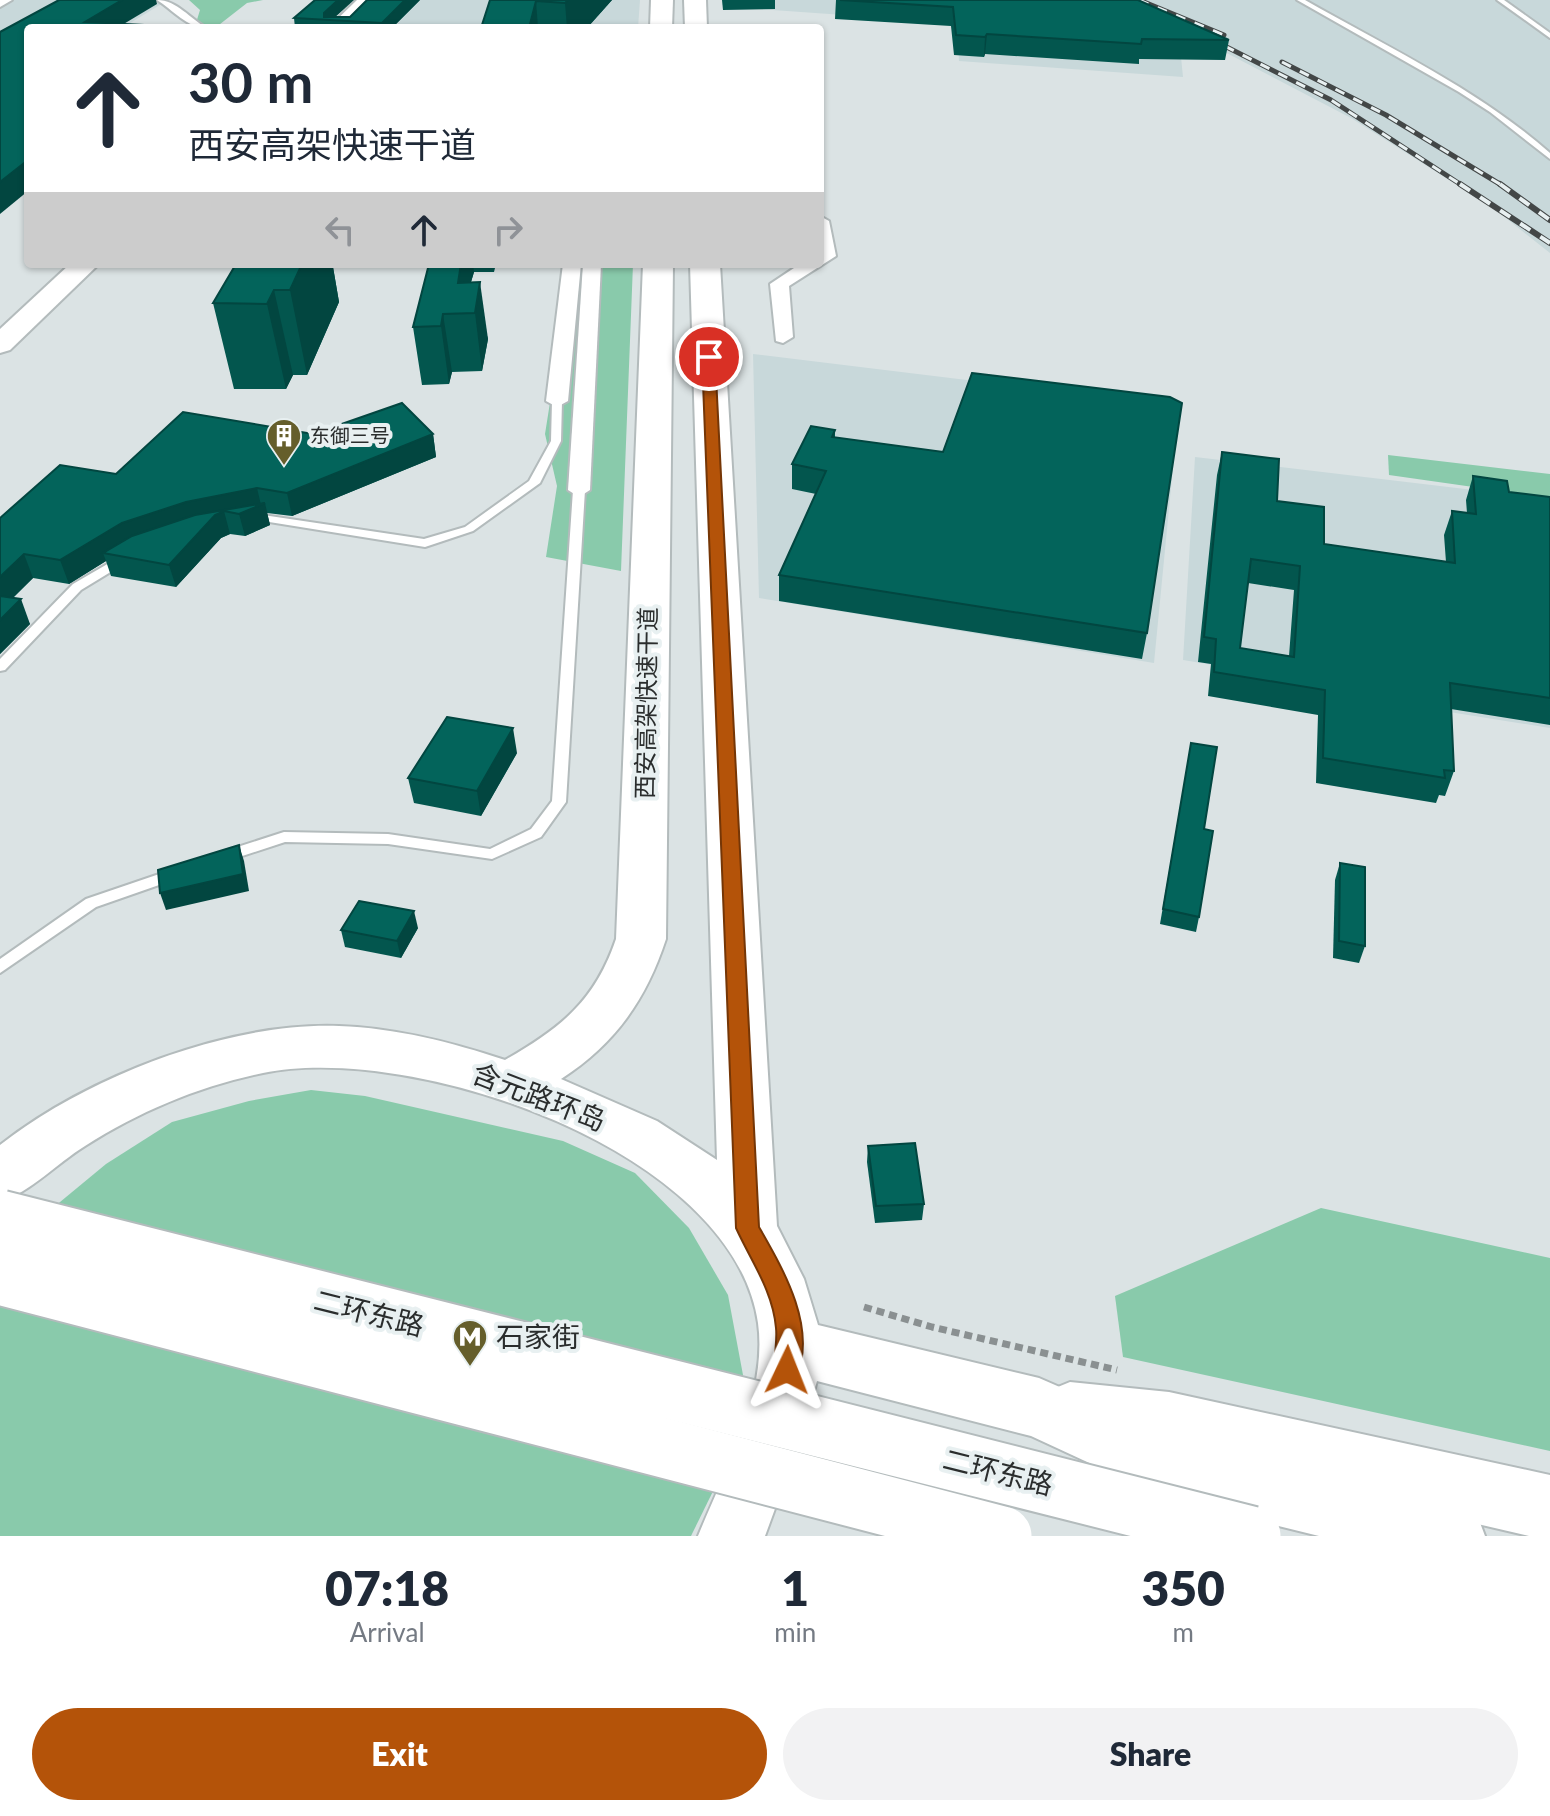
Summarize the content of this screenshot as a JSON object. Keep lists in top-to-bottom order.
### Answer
{
  "streets": {
    "main road": ["西安高架快速干道", "含元路环岛", "二环东路"]
  },
  "crossings": [
    ["西安高架快速干道", "含元路环岛"]
  ],
  "places": {
    "building": ["东御三号"],
    "metro station": ["石家街"]
  },
  "page": {
    "turn": ["30 m", "西安高架快速干道"],
    "eta": [
      "07:18",
      "Arrival",
      "1",
      "min",
      "350",
      "m"
    ],
    "buttons": ["Exit", "Share"]
  }
}
